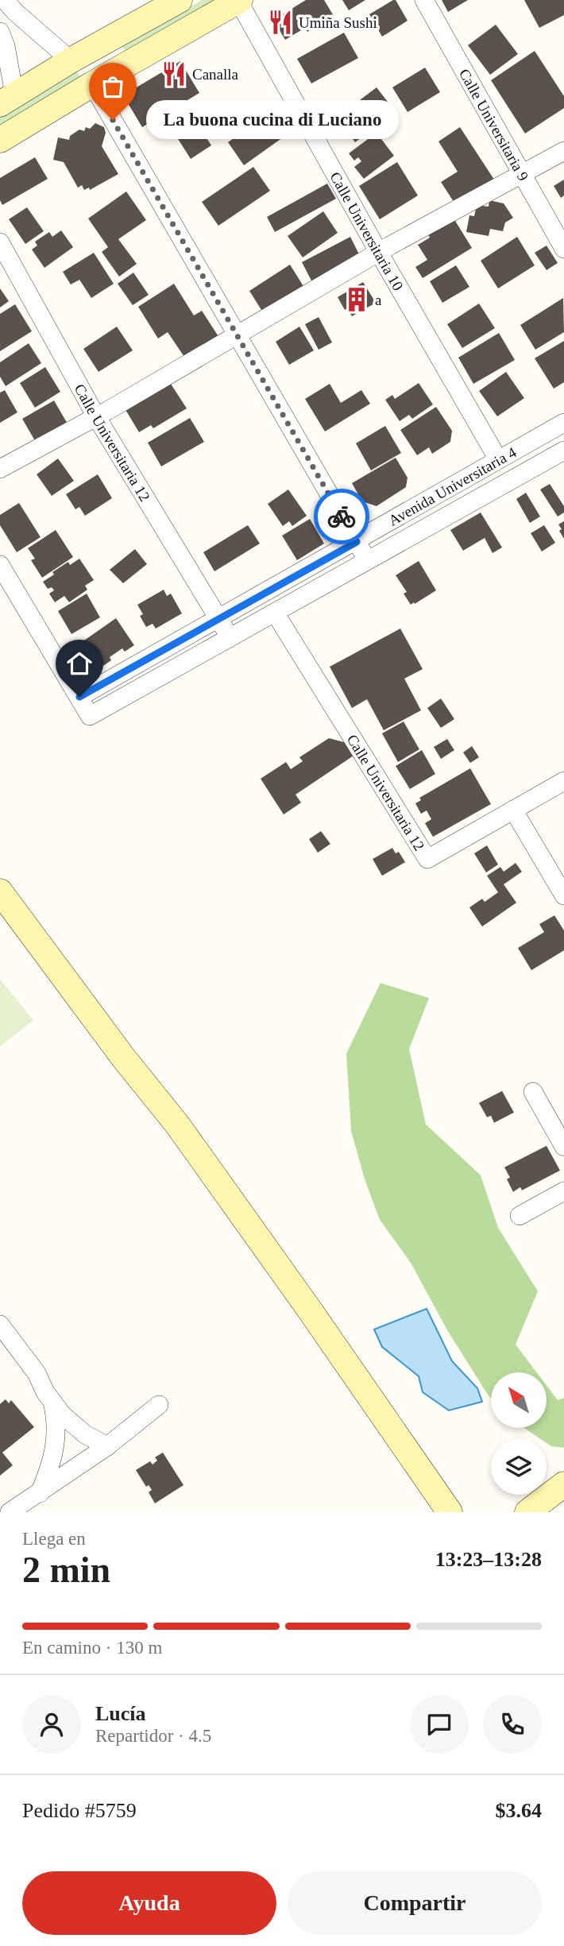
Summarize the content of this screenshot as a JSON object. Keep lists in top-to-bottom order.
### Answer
{
  "streets": {
    "street": [
      "Calle Universitaria 9",
      "Calle Universitaria 10",
      "Calle Universitaria 12",
      "Avenida Universitaria 4"
    ]
  },
  "crossings": [
    ["Calle Universitaria 10", "Avenida Universitaria 4"],
    ["Calle Universitaria 12", "Avenida Universitaria 4"]
  ],
  "places": {
    "restaurant": ["Umiña Sushi", "Canalla"],
    "other": ["La buona cucina di Luciano"],
    "building": ["a"]
  },
  "north": "top left",
  "page": {
    "bubble": "La buona cucina di Luciano",
    "heading": ["2 min", "Llega en", "13:23–13:28"],
    "panel": [
      "Lucía",
      "Repartidor · 4.5",
      "Pedido #5759",
      "$3.64"
    ],
    "bar": "En camino · 130 m",
    "buttons": ["Ayuda", "Compartir"]
  }
}
